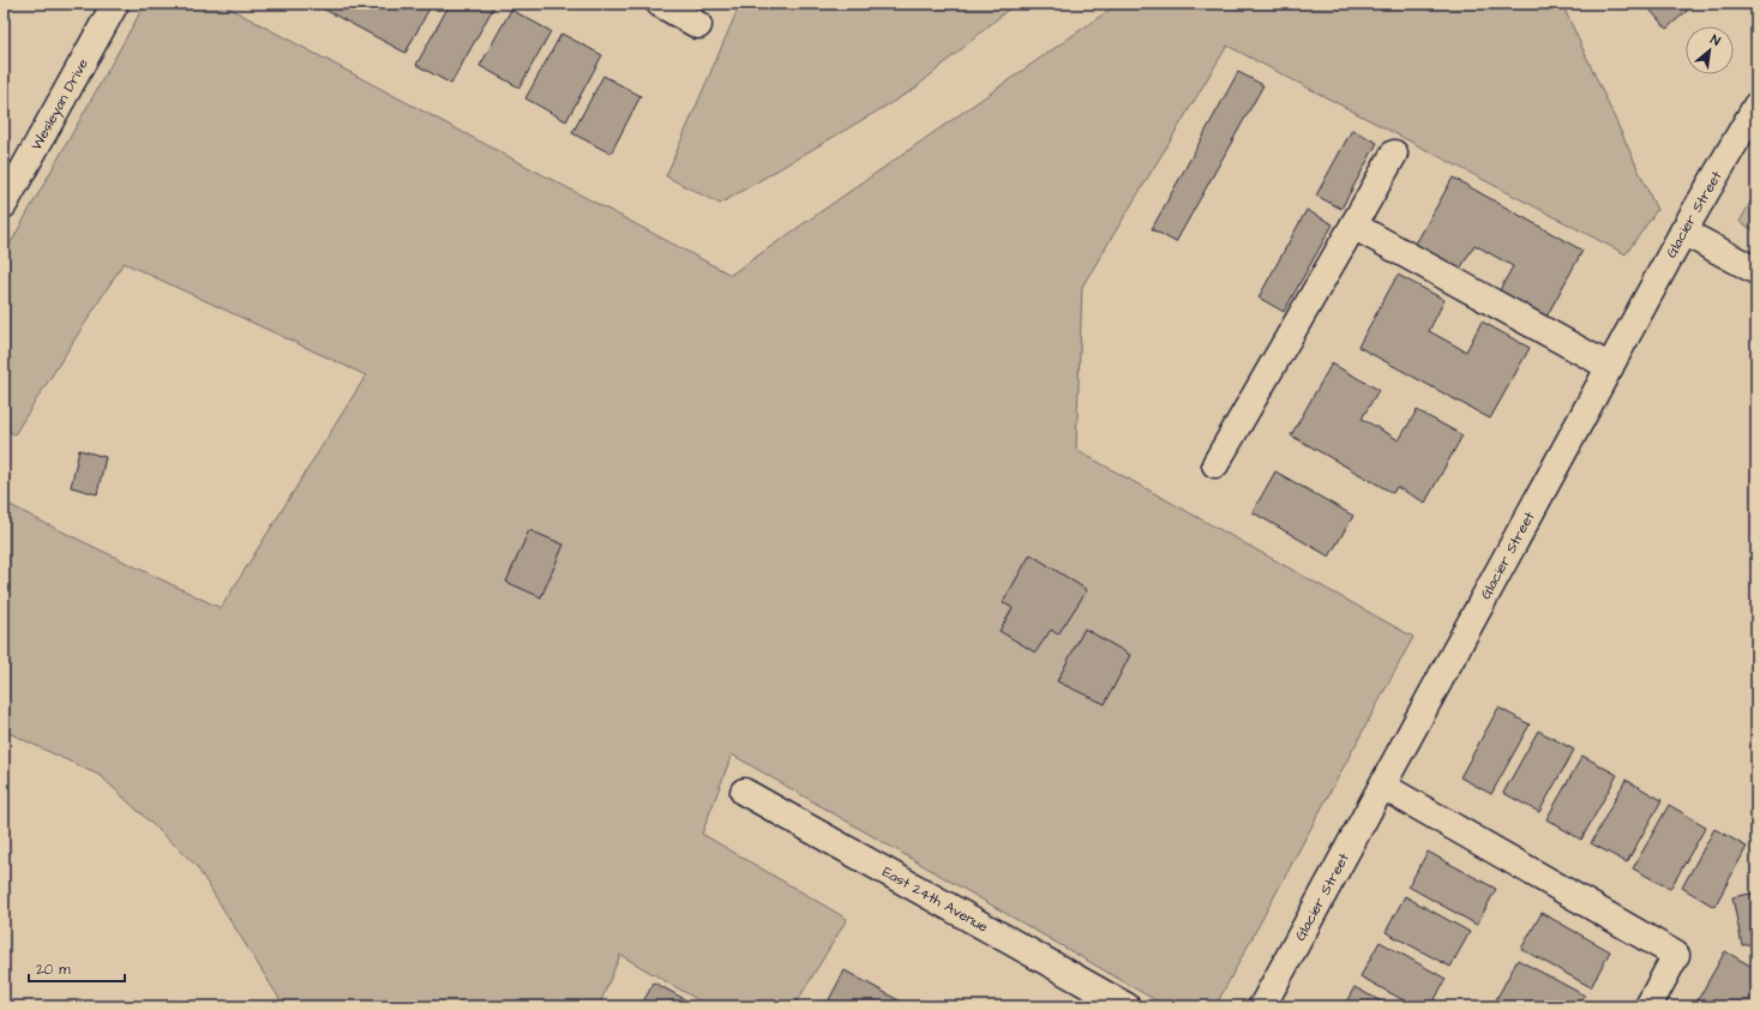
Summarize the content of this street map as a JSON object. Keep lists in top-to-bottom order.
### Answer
{
  "streets": {
    "street": ["Wesleyan Drive", "Glacier Street", "East 24th Avenue"]
  },
  "scale_bar": "20 m",
  "north": "top right"
}
